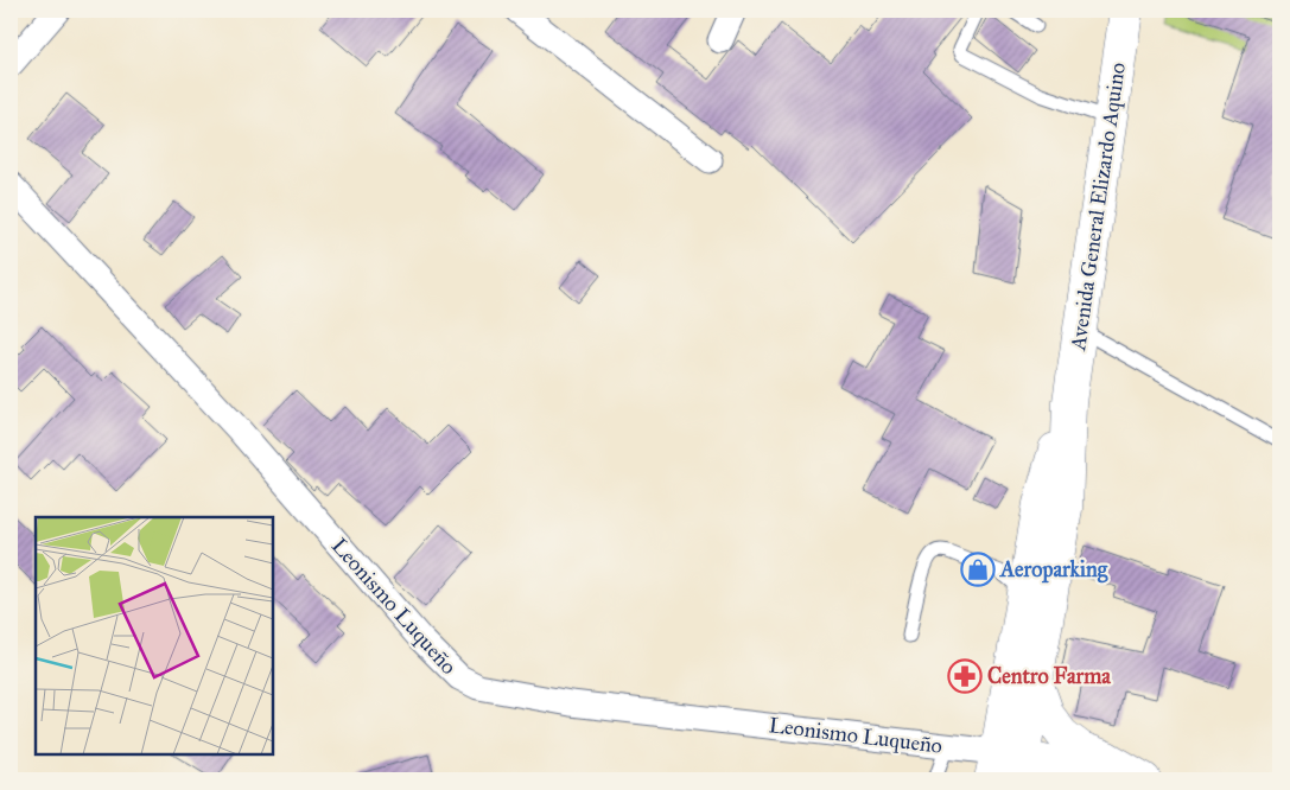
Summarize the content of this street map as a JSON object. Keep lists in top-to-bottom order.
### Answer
{
  "streets": {
    "main road": ["Avenida General Elizardo Aquino"],
    "street": ["Leonismo Luqueño"]
  },
  "crossings": [
    ["Avenida General Elizardo Aquino", "Leonismo Luqueño"]
  ],
  "places": {
    "shop": ["Aeroparking"],
    "pharmacy": ["Centro Farma"]
  }
}
